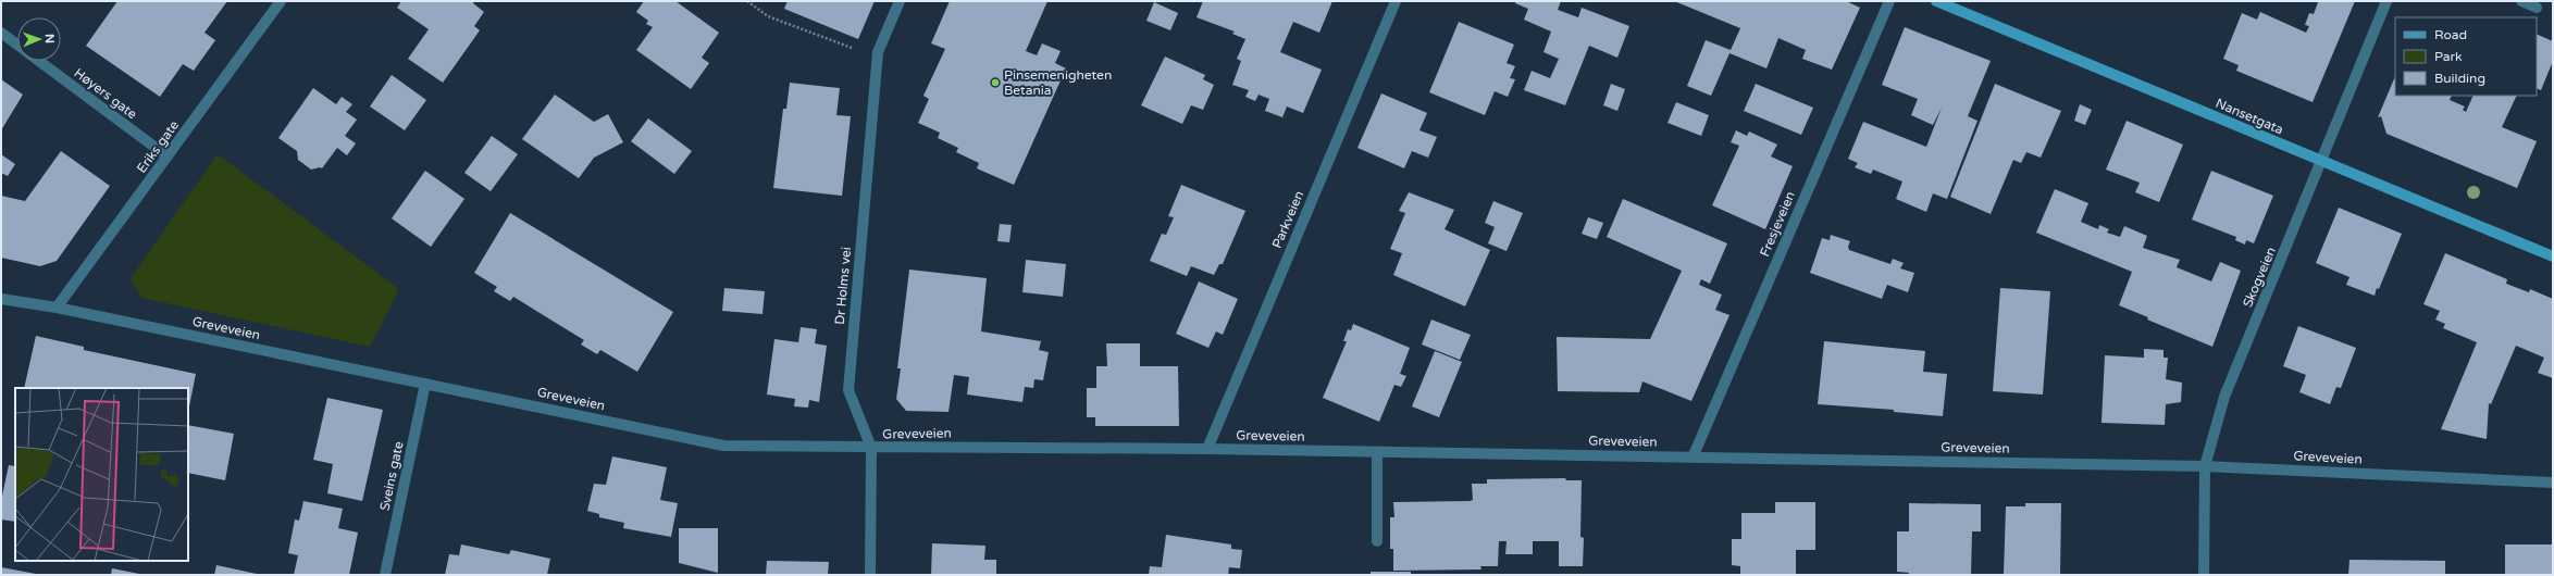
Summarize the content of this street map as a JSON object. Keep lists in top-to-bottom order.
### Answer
{
  "streets": {
    "main road": ["Nansetgata"],
    "street": [
      "Høyers gate",
      "Eriks gate",
      "Parkveien",
      "Fresjeveien",
      "Skogveien",
      "Dr Holms vei",
      "Greveveien",
      "Sveins gate"
    ]
  },
  "crossings": [
    ["Høyers gate", "Eriks gate"],
    ["Nansetgata", "Skogveien"],
    ["Eriks gate", "Greveveien"],
    ["Parkveien", "Greveveien"],
    ["Fresjeveien", "Greveveien"],
    ["Skogveien", "Greveveien"],
    ["Dr Holms vei", "Greveveien"],
    ["Greveveien", "Sveins gate"]
  ],
  "places": ["Pinsemenigheten Betania"],
  "legend": ["Road", "Park", "Building"],
  "north": "right"
}
